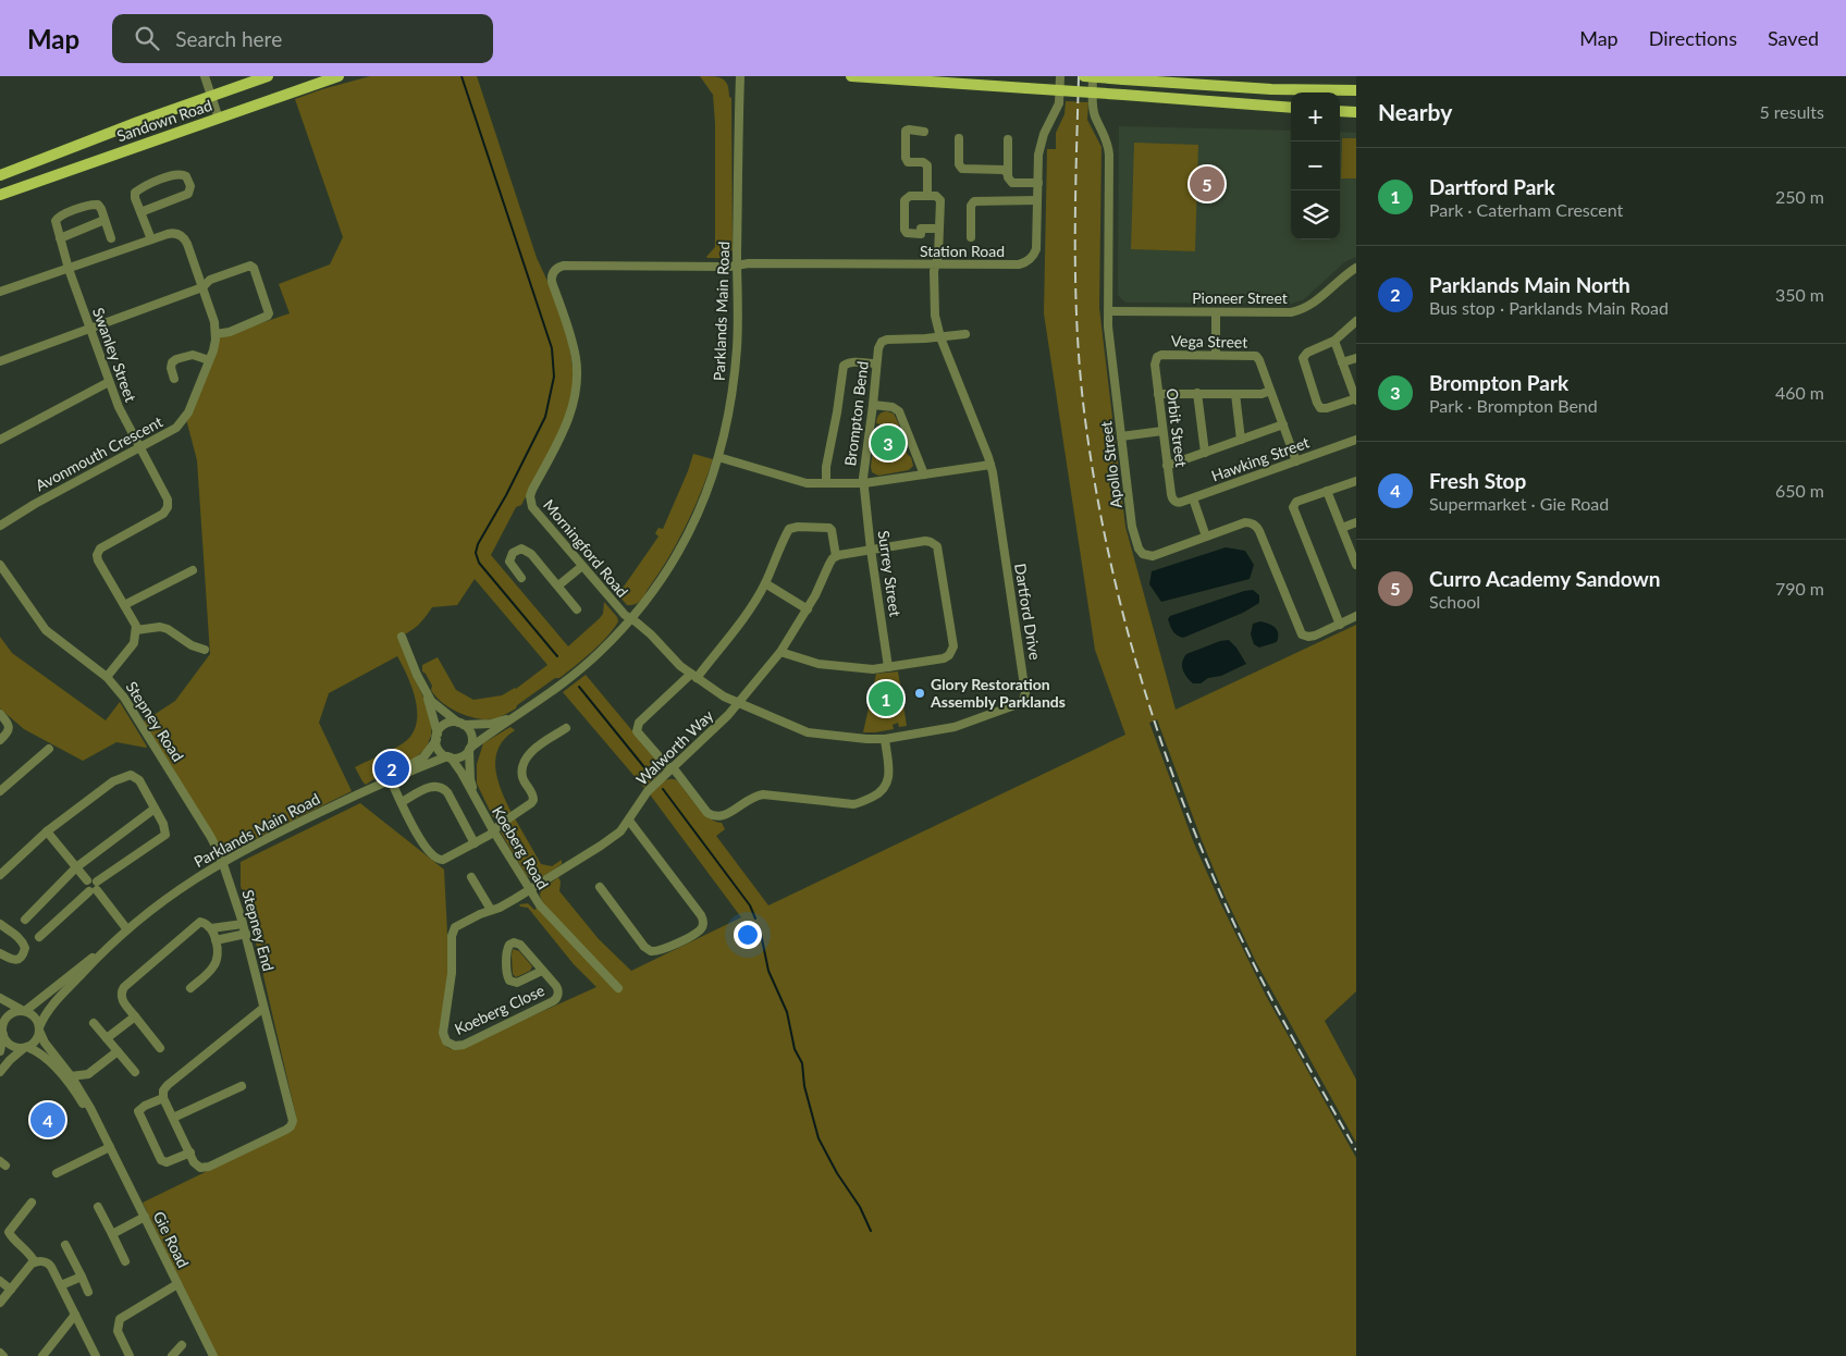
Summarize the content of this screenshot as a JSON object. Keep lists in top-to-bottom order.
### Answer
{
  "streets": {
    "main road": ["Sandown Road"],
    "street": [
      "Station Road",
      "Pioneer Street",
      "Parklands Main Road",
      "Vega Street",
      "Swanley Street",
      "Brompton Bend",
      "Orbit Street",
      "Avonmouth Crescent",
      "Hawking Street",
      "Apollo Street",
      "Morningford Road",
      "Surrey Street",
      "Dartford Drive",
      "Stepney Road",
      "Walworth Way",
      "Koeberg Road",
      "Stepney End",
      "Koeberg Close",
      "Gie Road"
    ]
  },
  "crossings": [
    ["Station Road", "Parklands Main Road"],
    ["Station Road", "Morningford Road"],
    ["Station Road", "Dartford Drive"],
    ["Pioneer Street", "Apollo Street"],
    ["Parklands Main Road", "Morningford Road"],
    ["Parklands Main Road", "Dartford Drive"],
    ["Parklands Main Road", "Stepney Road"],
    ["Parklands Main Road", "Koeberg Road"],
    ["Parklands Main Road", "Stepney End"],
    ["Parklands Main Road", "Gie Road"],
    ["Vega Street", "Orbit Street"],
    ["Swanley Street", "Avonmouth Crescent"],
    ["Brompton Bend", "Surrey Street"],
    ["Brompton Bend", "Dartford Drive"],
    ["Orbit Street", "Hawking Street"],
    ["Morningford Road", "Dartford Drive"],
    ["Dartford Drive", "Walworth Way"],
    ["Stepney Road", "Stepney End"],
    ["Walworth Way", "Koeberg Road"],
    ["Walworth Way", "Koeberg Close"],
    ["Koeberg Road", "Koeberg Close"]
  ],
  "places": ["Glory Restoration Assembly Parklands"],
  "page": {
    "header": "Map",
    "search": "Search here",
    "nav": ["Map", "Directions", "Saved"],
    "heading": ["Nearby", "5 results"],
    "map_buttons": ["+", "−"],
    "list": [
      {
        "mark": "1",
        "name": "Dartford Park",
        "note": "Park · Caterham Crescent",
        "value": "250 m"
      },
      {
        "mark": "2",
        "name": "Parklands Main North",
        "note": "Bus stop · Parklands Main Road",
        "value": "350 m"
      },
      {
        "mark": "3",
        "name": "Brompton Park",
        "note": "Park · Brompton Bend",
        "value": "460 m"
      },
      {
        "mark": "4",
        "name": "Fresh Stop",
        "note": "Supermarket · Gie Road",
        "value": "650 m"
      },
      {
        "mark": "5",
        "name": "Curro Academy Sandown",
        "note": "School",
        "value": "790 m"
      }
    ],
    "pins": [
      "5",
      "3",
      "1",
      "2",
      "4"
    ]
  }
}
